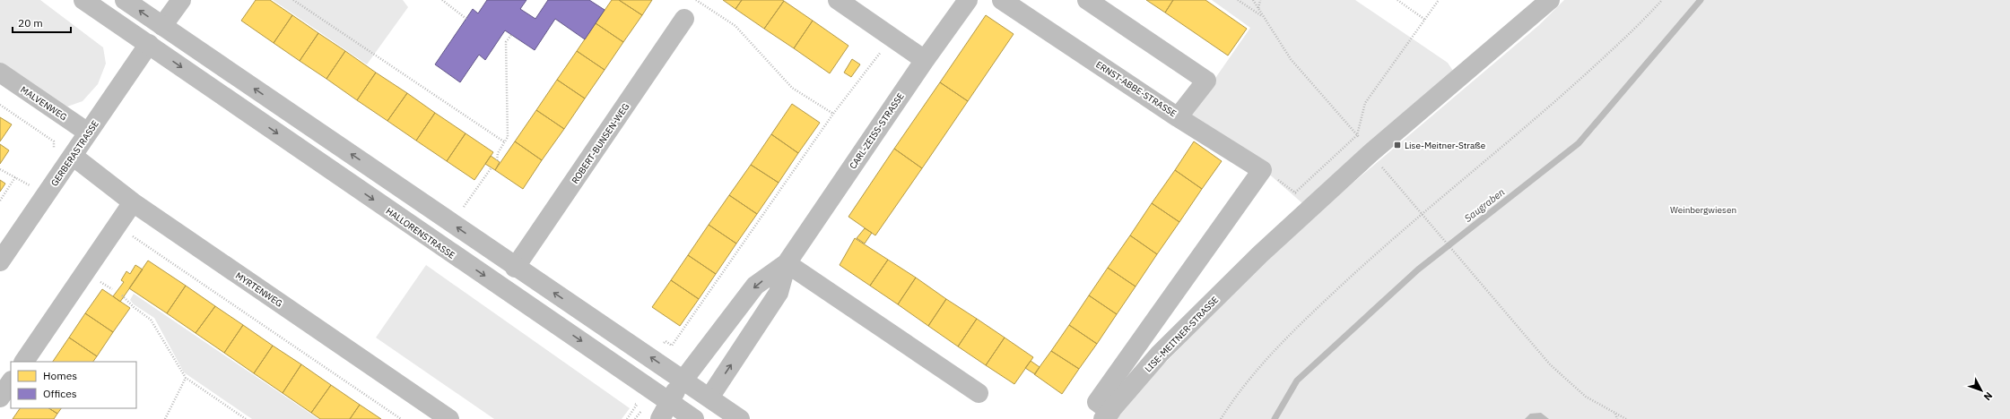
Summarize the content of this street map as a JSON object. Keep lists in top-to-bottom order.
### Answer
{
  "streets": {
    "street": [
      "ERNST-ABBE-STRASSE",
      "MALVENWEG",
      "CARL-ZEISS-STRASSE",
      "ROBERT-BUNSEN-WEG",
      "GERBERASTRASSE",
      "HALLORENSTRASSE",
      "MYRTENWEG",
      "LISE-MEITNER-STRASSE"
    ]
  },
  "crossings": [
    ["MALVENWEG", "GERBERASTRASSE"],
    ["CARL-ZEISS-STRASSE", "HALLORENSTRASSE"],
    ["GERBERASTRASSE", "HALLORENSTRASSE"],
    ["GERBERASTRASSE", "MYRTENWEG"]
  ],
  "water": ["Saugraben"],
  "parks": ["Weinbergwiesen"],
  "places": {
    "transit": ["Lise-Meitner-Straße"]
  },
  "legend": ["Homes", "Offices"],
  "scale_bar": "20 m",
  "north": "bottom right"
}
